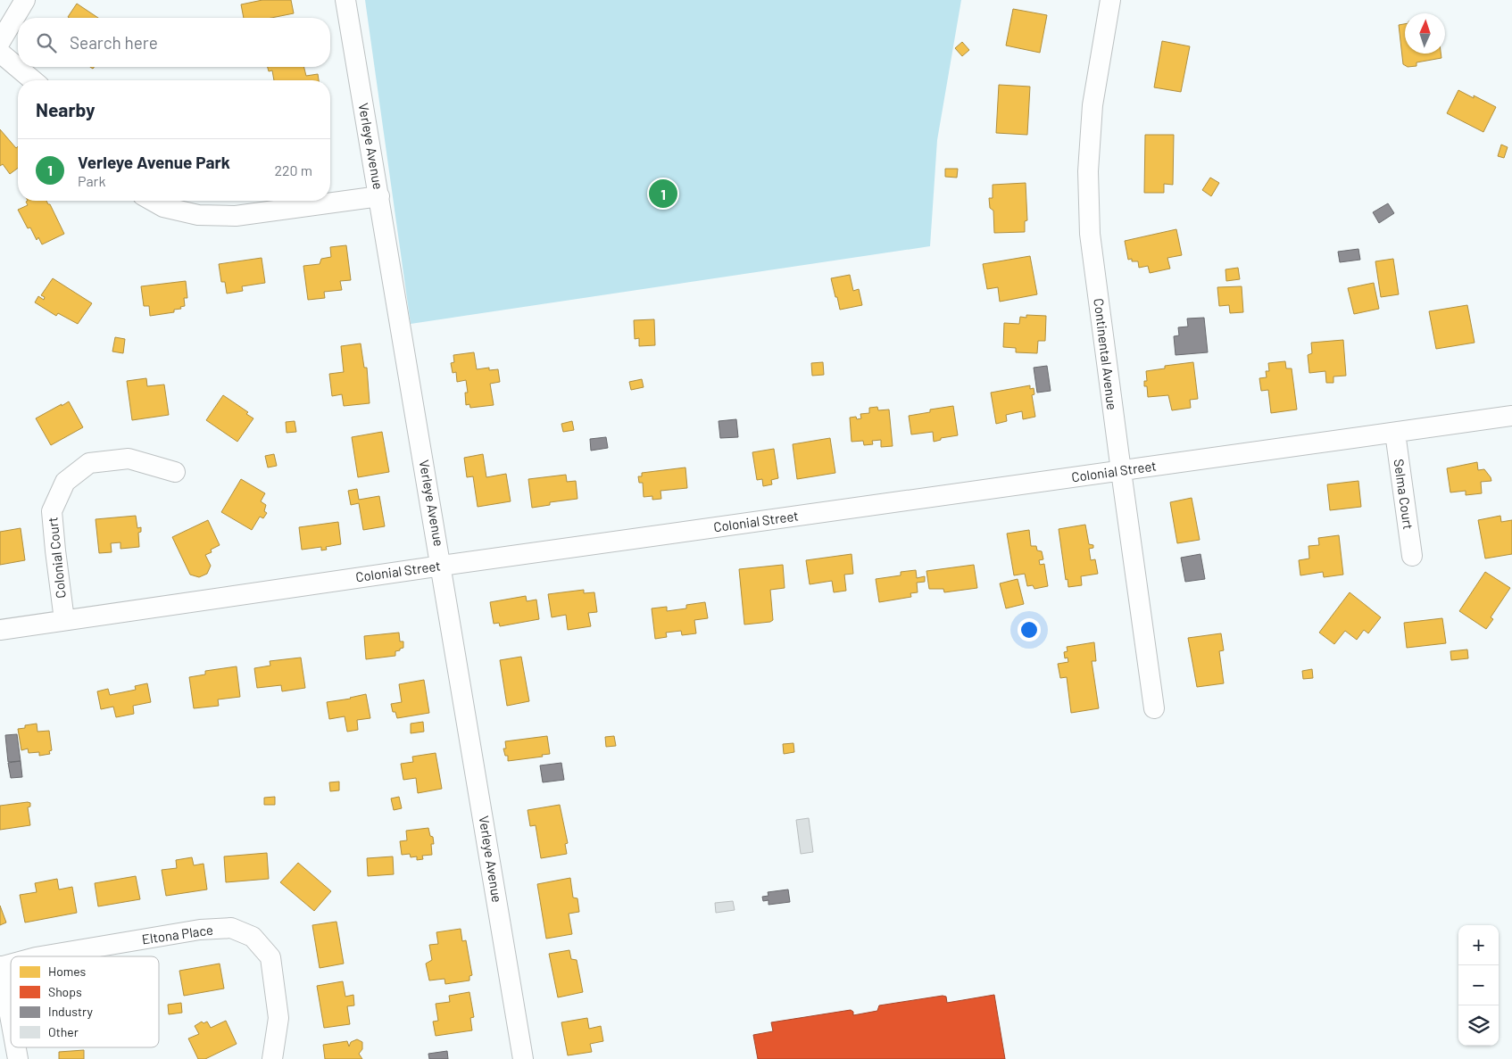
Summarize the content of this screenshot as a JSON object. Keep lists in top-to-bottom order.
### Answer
{
  "streets": {
    "street": [
      "Verleye Avenue",
      "Continental Avenue",
      "Colonial Street",
      "Selma Court",
      "Colonial Court",
      "Eltona Place"
    ]
  },
  "crossings": [
    ["Verleye Avenue", "Colonial Street"],
    ["Continental Avenue", "Colonial Street"],
    ["Colonial Street", "Selma Court"],
    ["Colonial Street", "Colonial Court"]
  ],
  "legend": [
    "Homes",
    "Shops",
    "Industry",
    "Other"
  ],
  "north": "top",
  "page": {
    "search": "Search here",
    "heading": "Nearby",
    "list": [
      {
        "mark": "1",
        "name": "Verleye Avenue Park",
        "note": "Park",
        "value": "220 m"
      }
    ],
    "pins": "1",
    "map_buttons": ["+", "−"]
  }
}
